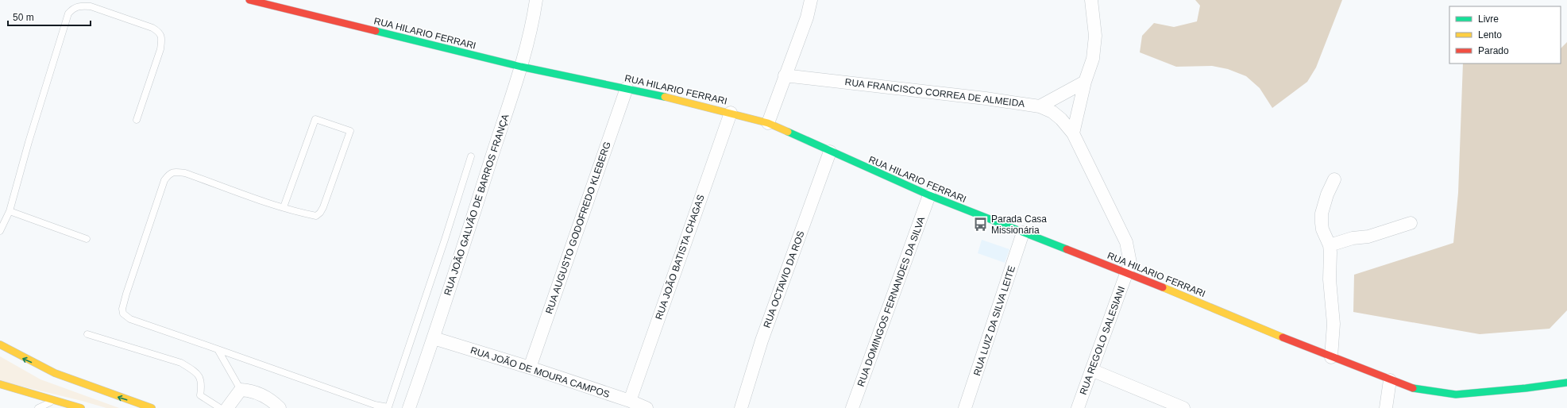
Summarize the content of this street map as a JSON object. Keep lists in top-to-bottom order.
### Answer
{
  "streets": {
    "street": [
      "RUA HILARIO FERRARI",
      "RUA FRANCISCO CORREA DE ALMEIDA",
      "RUA JOÃO GALVÃO DE BARROS FRANÇA",
      "RUA AUGUSTO GODOFREDO KLEBERG",
      "RUA JOÃO BATISTA CHAGAS",
      "RUA OCTAVIO DA ROS",
      "RUA DOMINGOS FERNANDES DA SILVA",
      "RUA LUIZ DA SILVA LEITE",
      "RUA REGOLO SALESIANI",
      "RUA JOÃO DE MOURA CAMPOS"
    ]
  },
  "crossings": [
    ["RUA HILARIO FERRARI", "RUA JOÃO GALVÃO DE BARROS FRANÇA"],
    ["RUA HILARIO FERRARI", "RUA AUGUSTO GODOFREDO KLEBERG"],
    ["RUA HILARIO FERRARI", "RUA JOÃO BATISTA CHAGAS"],
    ["RUA HILARIO FERRARI", "RUA OCTAVIO DA ROS"],
    ["RUA HILARIO FERRARI", "RUA DOMINGOS FERNANDES DA SILVA"],
    ["RUA HILARIO FERRARI", "RUA LUIZ DA SILVA LEITE"],
    ["RUA HILARIO FERRARI", "RUA REGOLO SALESIANI"],
    ["RUA FRANCISCO CORREA DE ALMEIDA", "RUA REGOLO SALESIANI"],
    ["RUA JOÃO GALVÃO DE BARROS FRANÇA", "RUA JOÃO DE MOURA CAMPOS"],
    ["RUA AUGUSTO GODOFREDO KLEBERG", "RUA JOÃO DE MOURA CAMPOS"],
    ["RUA JOÃO BATISTA CHAGAS", "RUA JOÃO DE MOURA CAMPOS"]
  ],
  "places": {
    "bus stop": ["Parada Casa Missionária"]
  },
  "legend": ["Livre", "Lento", "Parado"],
  "scale_bar": "50 m"
}
